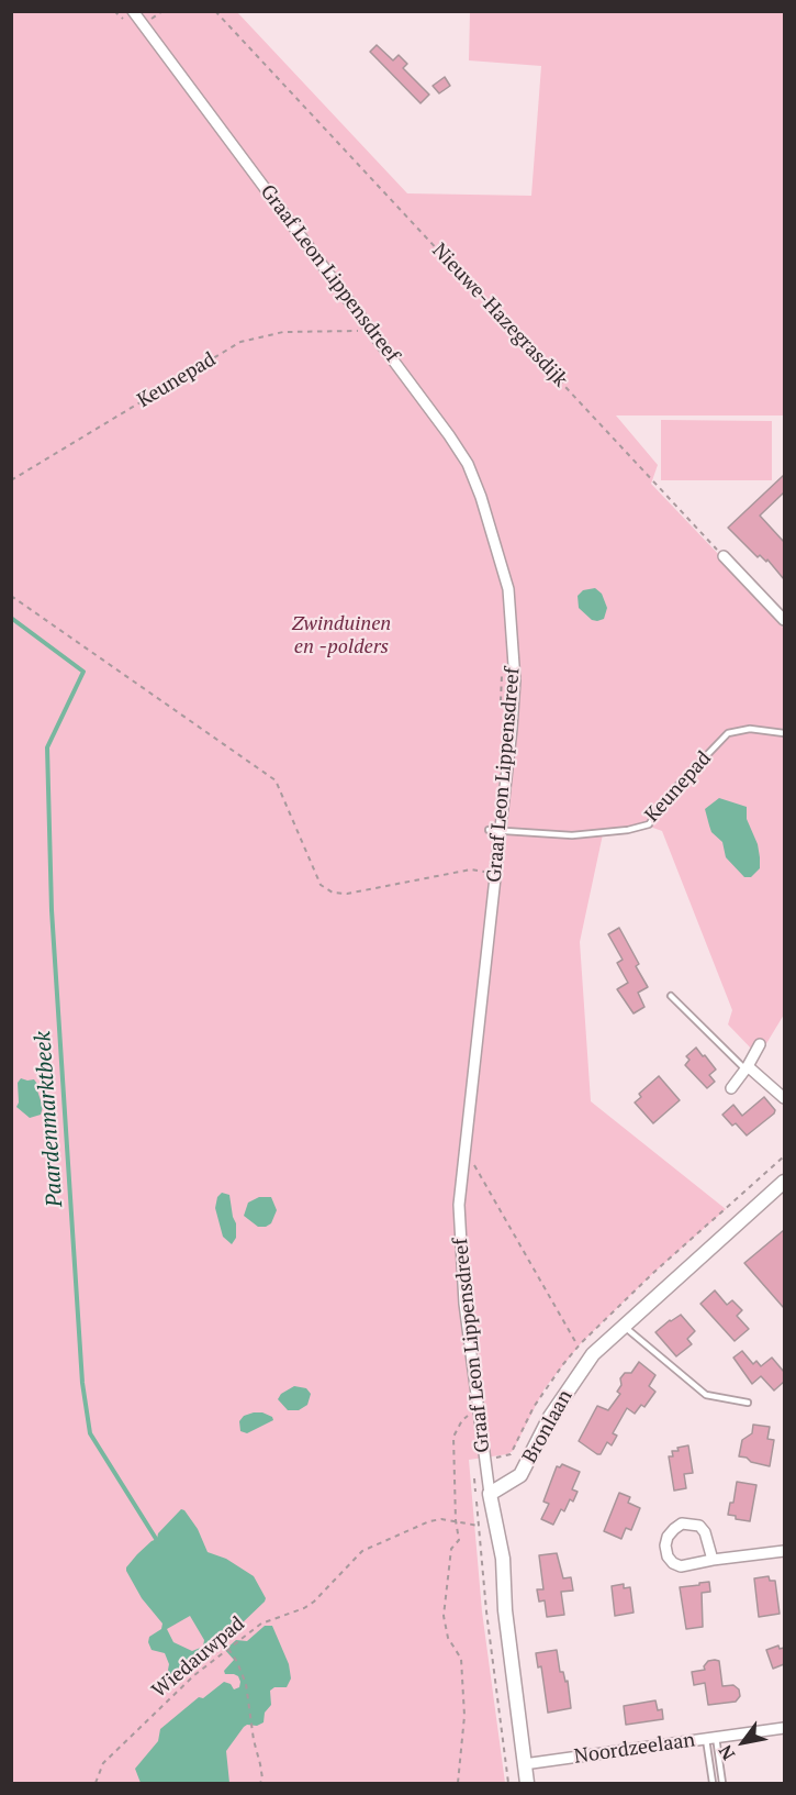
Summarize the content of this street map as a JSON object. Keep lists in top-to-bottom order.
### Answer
{
  "streets": {
    "street": ["Graaf Leon Lippensdreef", "Bronlaan", "Noordzeelaan"],
    "lane": ["Keunepad"],
    "path": ["Nieuwe-Hazegrasdijk", "Wiedauwpad"]
  },
  "crossings": [
    ["Graaf Leon Lippensdreef", "Keunepad"],
    ["Graaf Leon Lippensdreef", "Bronlaan"]
  ],
  "water": ["Paardenmarktbeek"],
  "parks": ["Zwinduinen en -polders"],
  "north": "bottom left"
}
